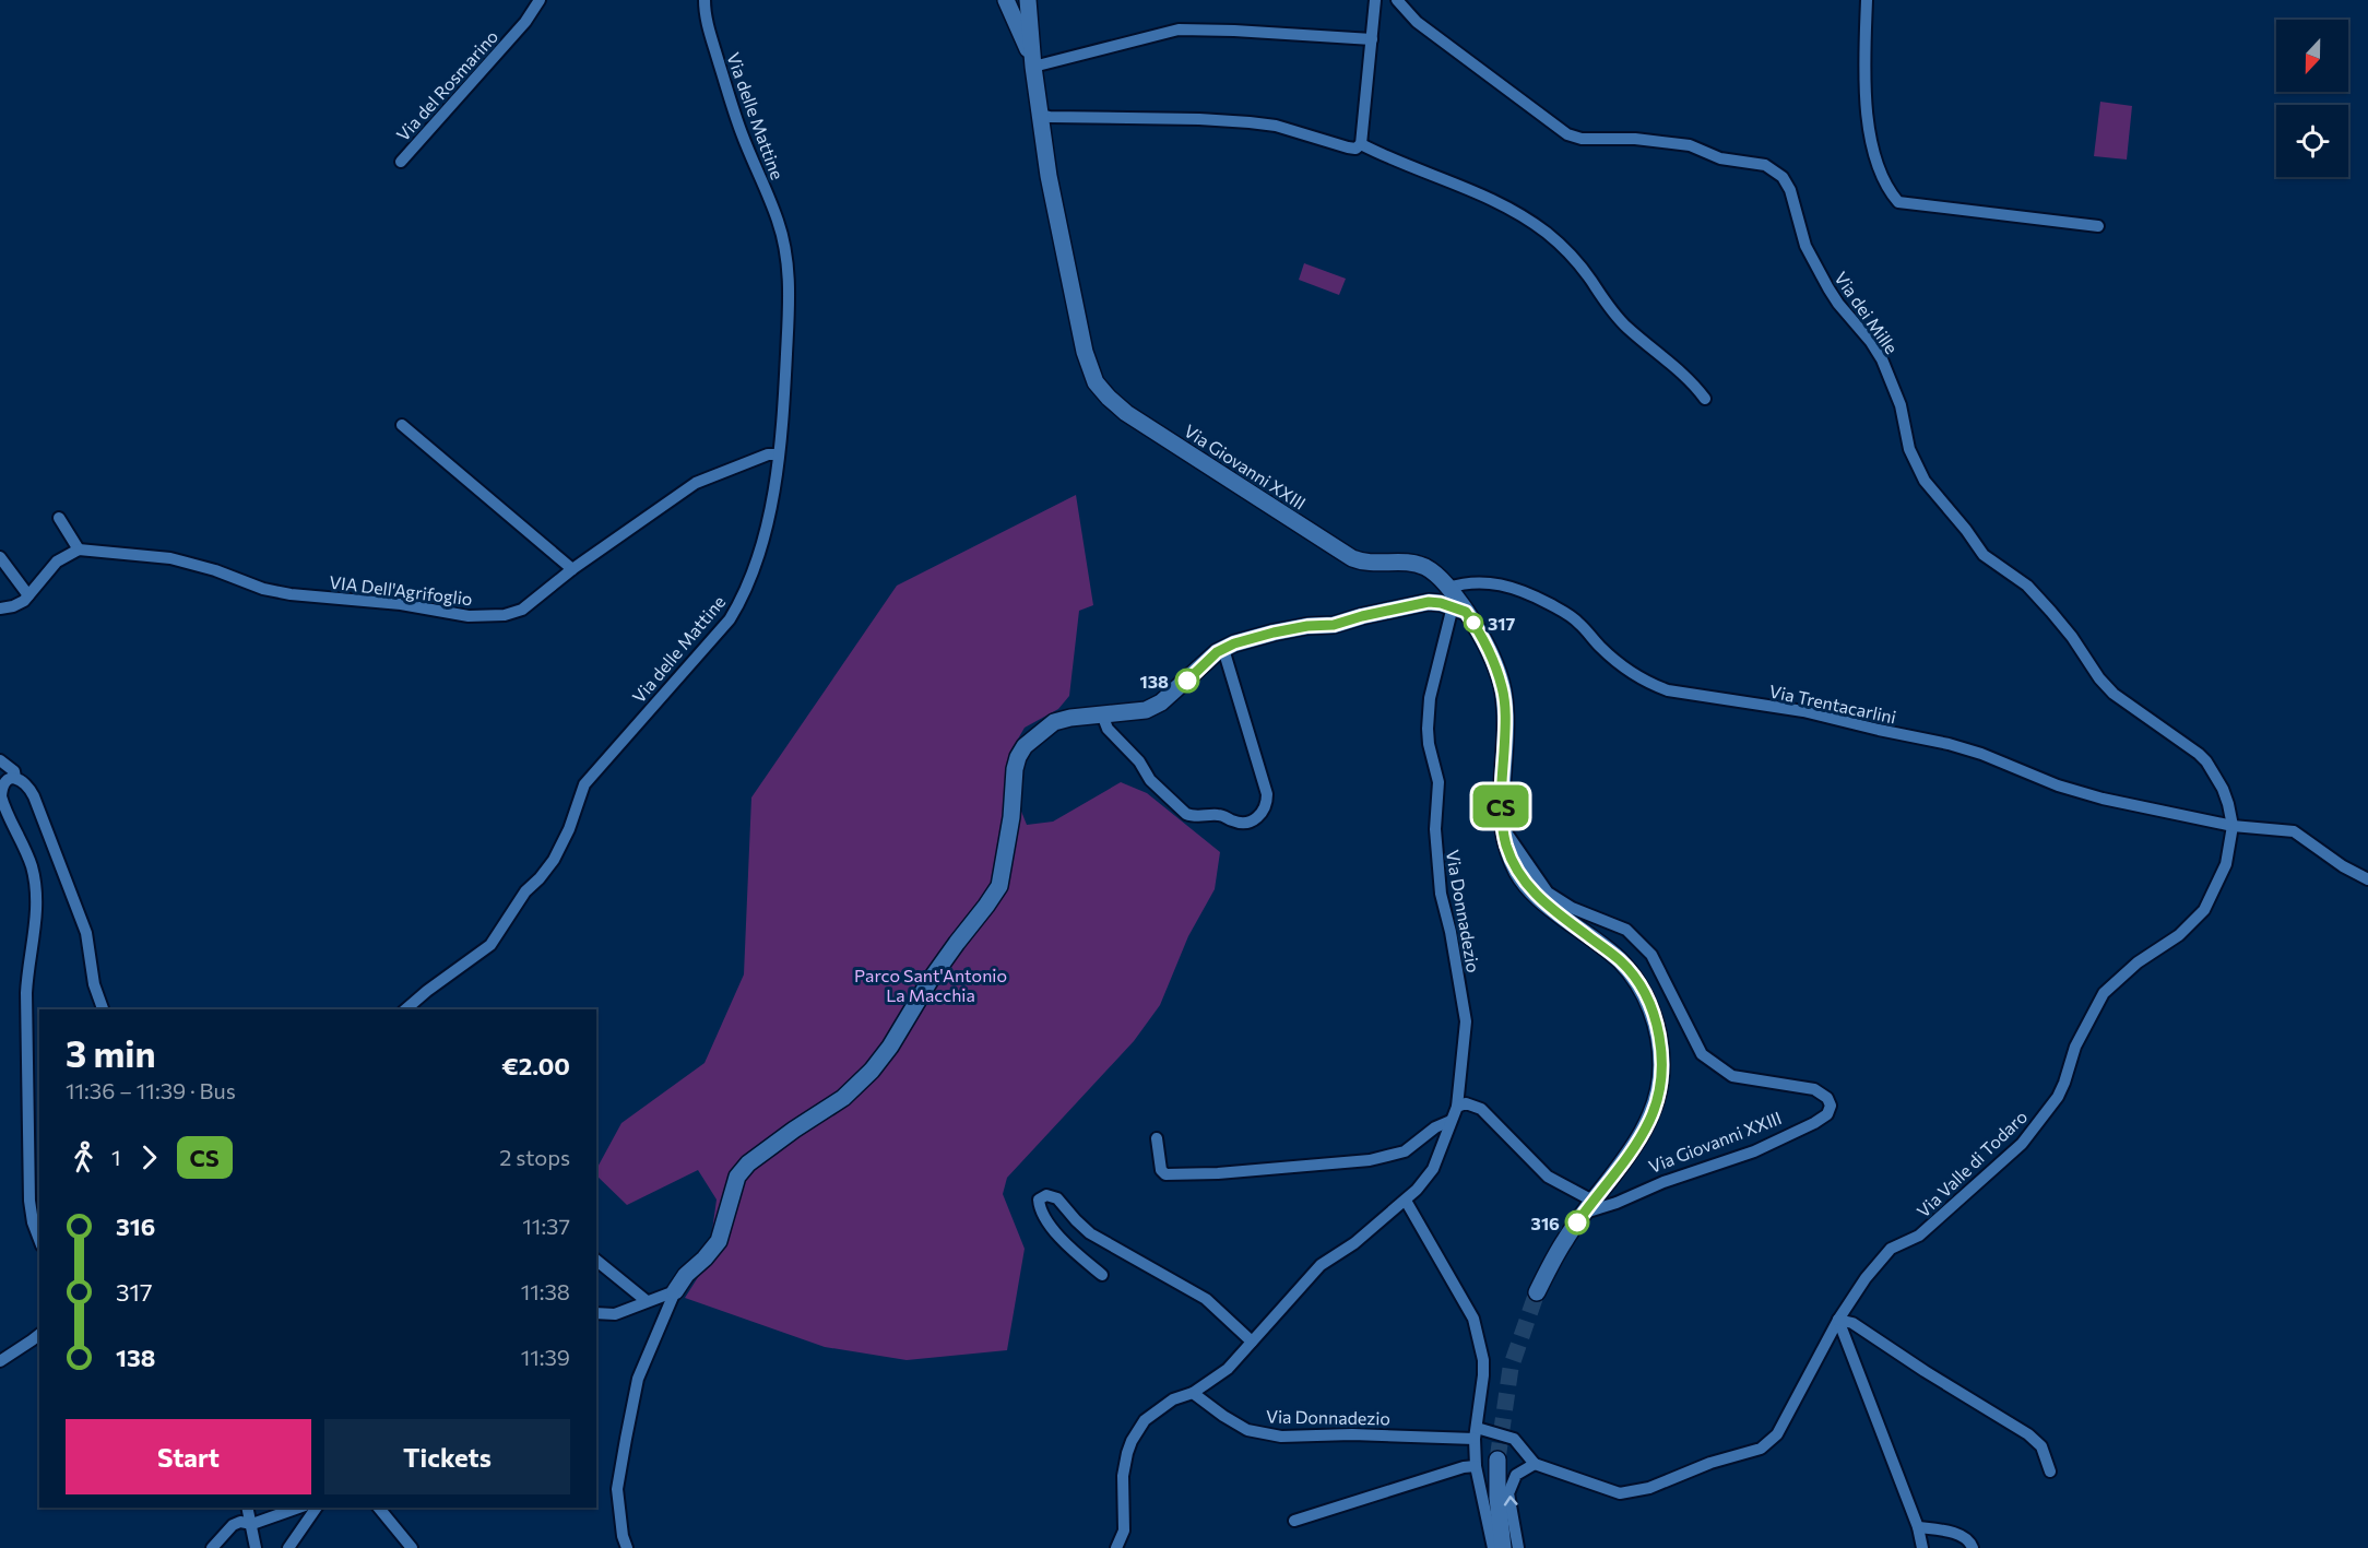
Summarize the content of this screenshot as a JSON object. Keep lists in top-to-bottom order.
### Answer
{
  "streets": {
    "main road": ["Via Giovanni XXIII"],
    "street": [
      "Via del Rosmarino",
      "Via delle Mattine",
      "Via dei Mille",
      "VIA Dell'Agrifoglio",
      "Via Trentacarlini",
      "Via Donnadezio",
      "Via Valle di Todaro"
    ]
  },
  "crossings": [
    ["Via delle Mattine", "VIA Dell'Agrifoglio"],
    ["Via dei Mille", "Via Trentacarlini"],
    ["Via dei Mille", "Via Valle di Todaro"],
    ["Via Giovanni XXIII", "Via Trentacarlini"],
    ["Via Giovanni XXIII", "Via Donnadezio"],
    ["Via Trentacarlini", "Via Valle di Todaro"],
    ["Via Donnadezio", "Via Valle di Todaro"]
  ],
  "parks": ["Parco Sant'Antonio La Macchia"],
  "places": ["317", "138", "316"],
  "lines": ["bus line CS"],
  "north": "bottom",
  "page": {
    "on_map": "CS",
    "heading": ["3 min", "11:36 – 11:39 · Bus", "€2.00"],
    "legs": ["1", "CS", "2 stops"],
    "list": [
      {
        "name": "316",
        "value": "11:37"
      },
      {
        "name": "317",
        "value": "11:38"
      },
      {
        "name": "138",
        "value": "11:39"
      }
    ],
    "buttons": ["Start", "Tickets"]
  }
}
